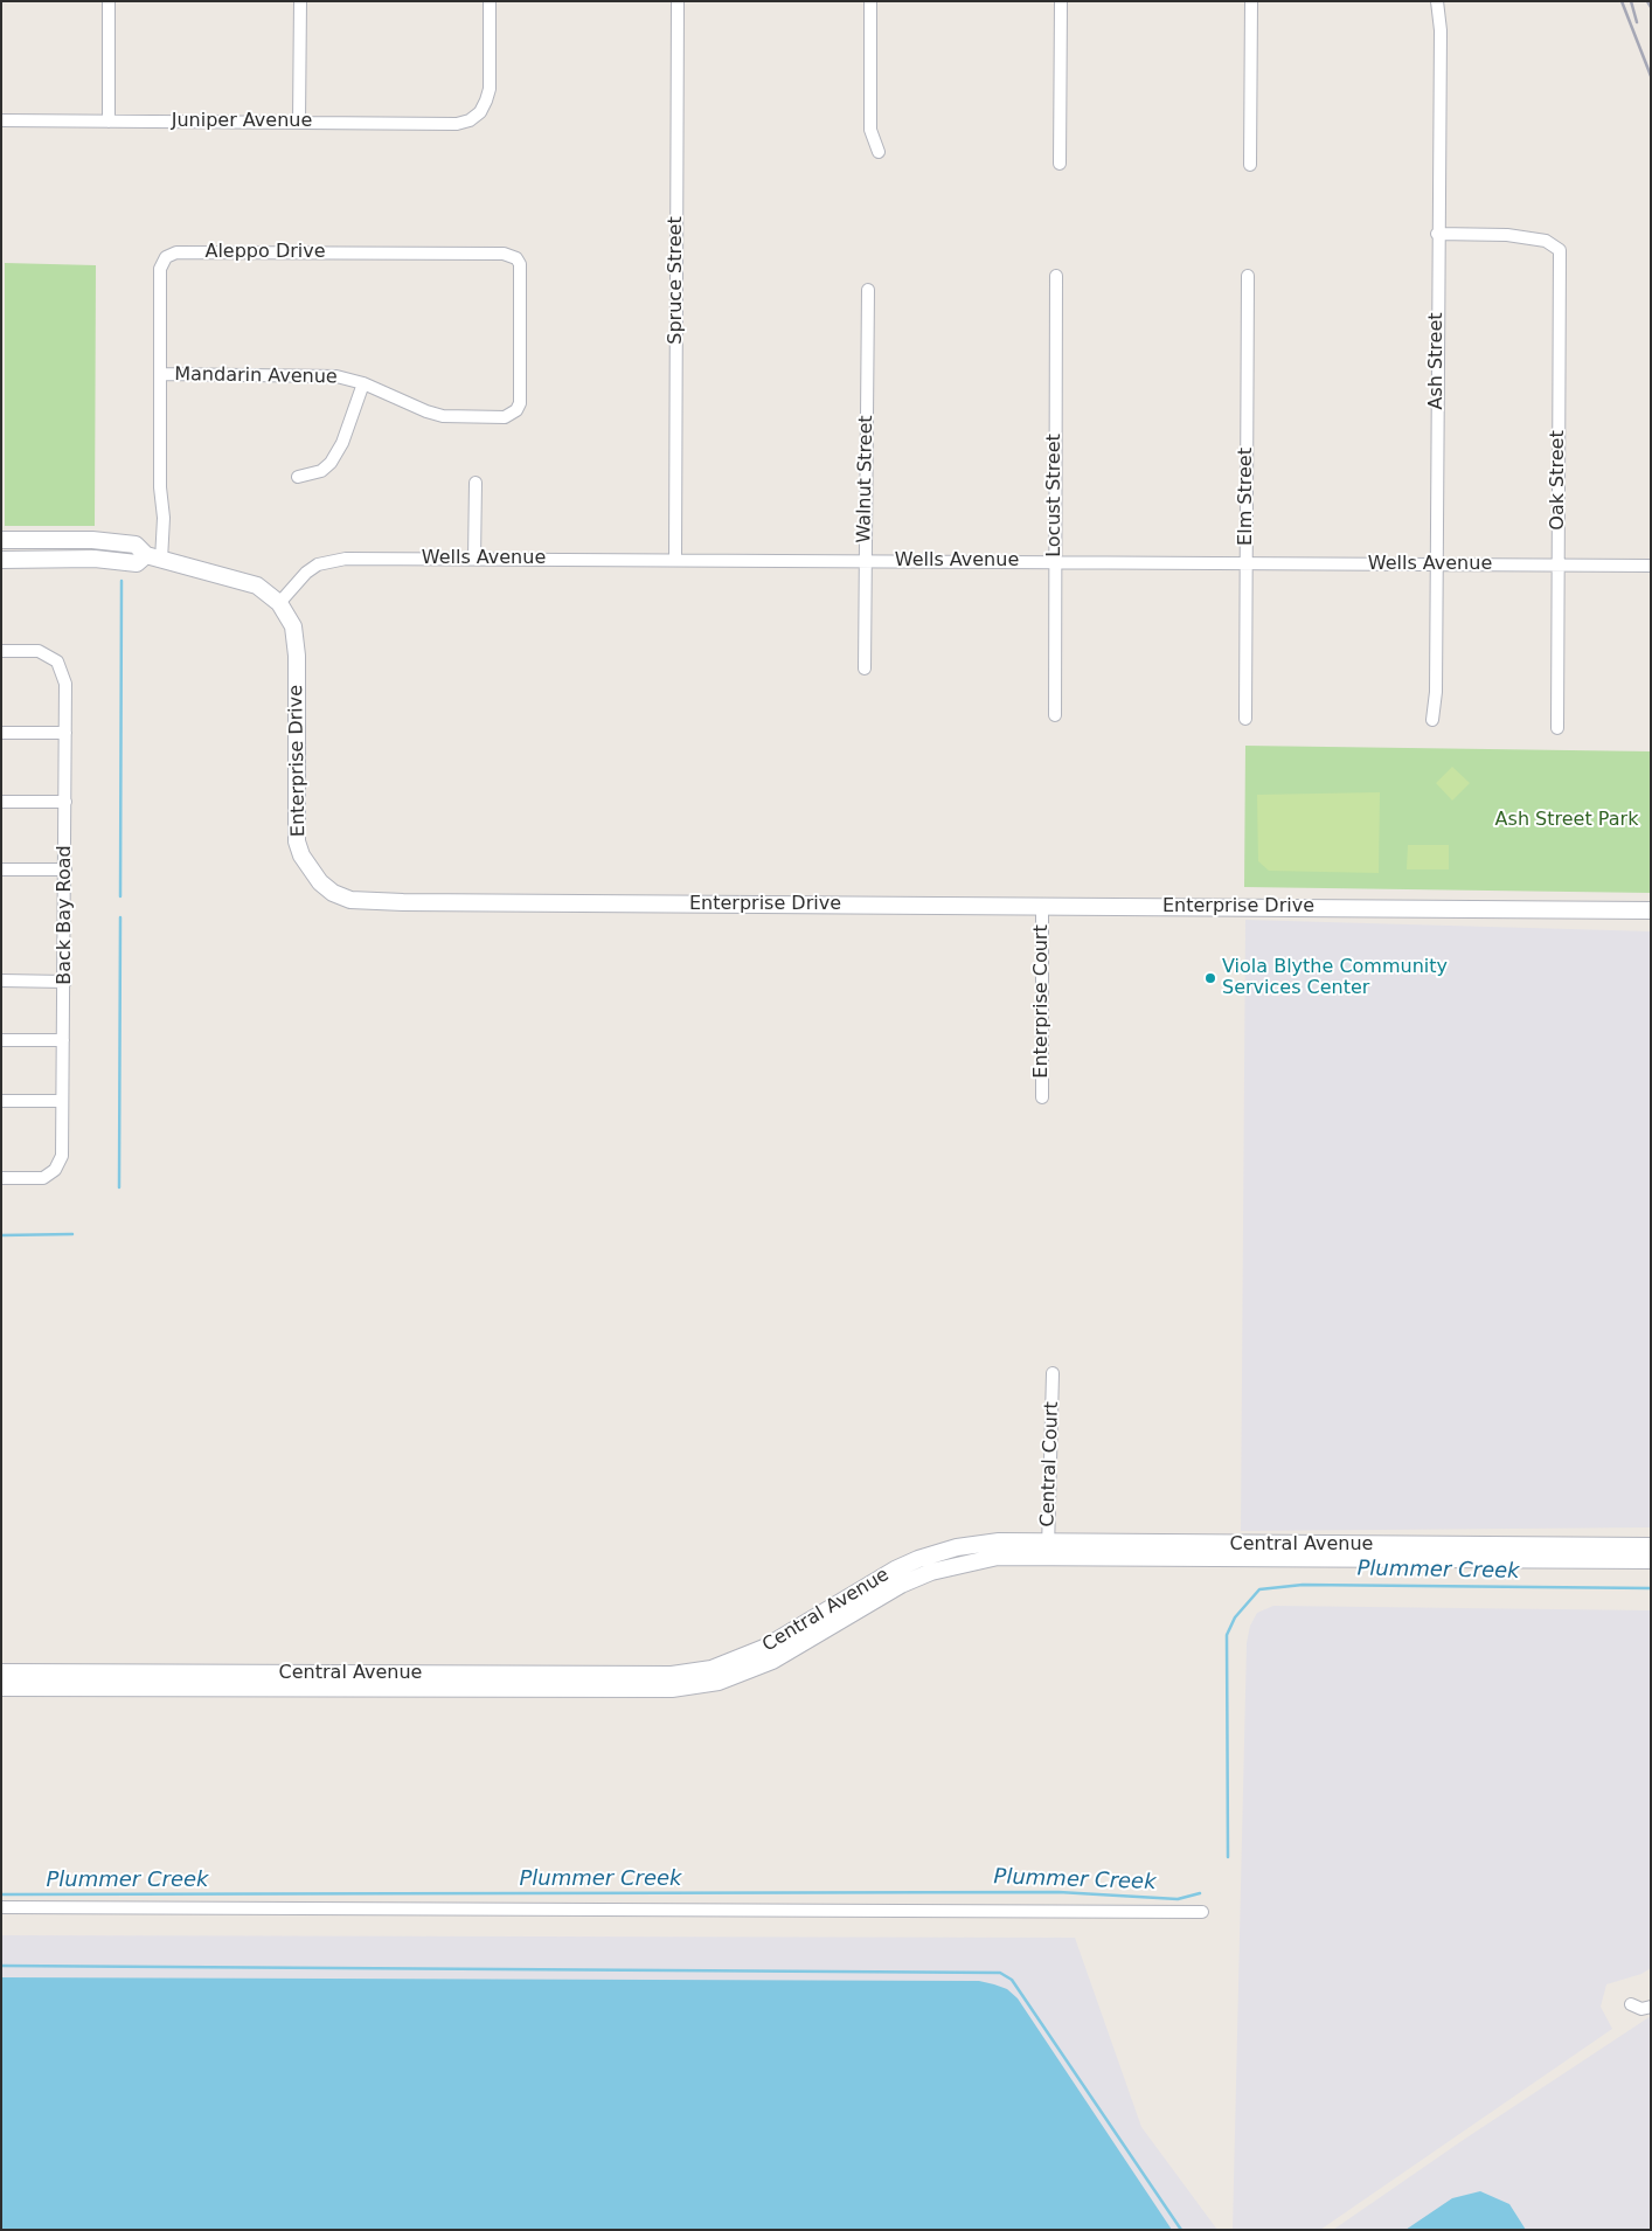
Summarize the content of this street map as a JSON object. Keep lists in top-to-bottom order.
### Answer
{
  "streets": {
    "street": [
      "Juniper Avenue",
      "Aleppo Drive",
      "Spruce Street",
      "Ash Street",
      "Mandarin Avenue",
      "Walnut Street",
      "Oak Street",
      "Locust Street",
      "Elm Street",
      "Wells Avenue",
      "Enterprise Drive",
      "Back Bay Road",
      "Enterprise Court",
      "Central Court",
      "Central Avenue"
    ]
  },
  "crossings": [
    ["Aleppo Drive", "Mandarin Avenue"],
    ["Aleppo Drive", "Enterprise Drive"],
    ["Spruce Street", "Wells Avenue"],
    ["Ash Street", "Oak Street"],
    ["Ash Street", "Wells Avenue"],
    ["Walnut Street", "Wells Avenue"],
    ["Oak Street", "Wells Avenue"],
    ["Locust Street", "Wells Avenue"],
    ["Elm Street", "Wells Avenue"],
    ["Wells Avenue", "Enterprise Drive"],
    ["Enterprise Drive", "Enterprise Court"],
    ["Central Court", "Central Avenue"]
  ],
  "water": ["Plummer Creek"],
  "parks": ["Ash Street Park"],
  "places": ["Viola Blythe Community Services Center"]
}
